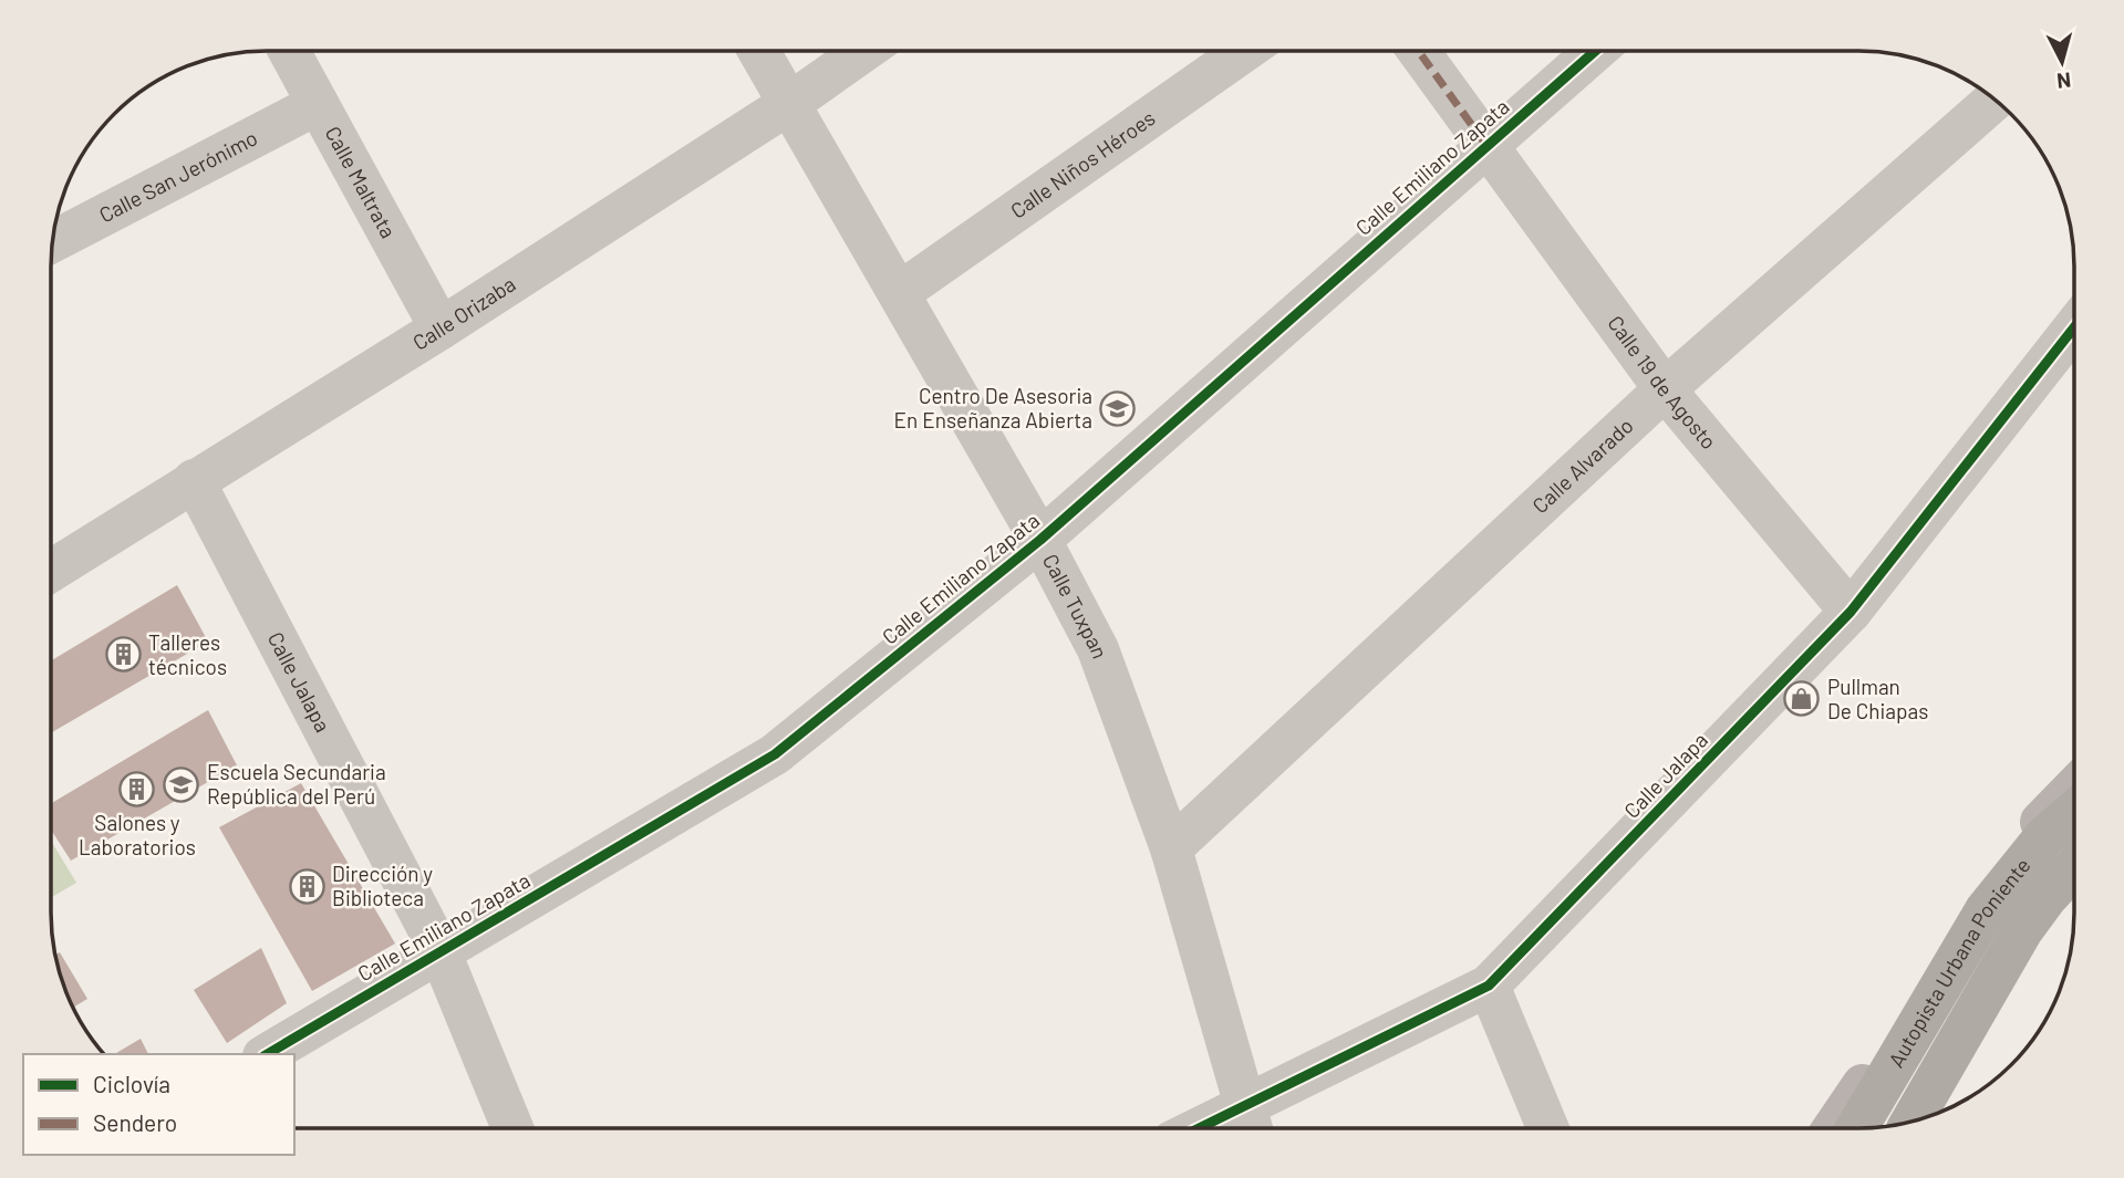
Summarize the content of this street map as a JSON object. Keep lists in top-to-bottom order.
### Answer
{
  "streets": {
    "highway": ["Autopista Urbana Poniente"],
    "street": [
      "Calle Niños Héroes",
      "Calle Emiliano Zapata",
      "Calle San Jerónimo",
      "Calle Maltrata",
      "Calle Orizaba",
      "Calle 19 de Agosto",
      "Calle Alvarado",
      "Calle Tuxpan",
      "Calle Jalapa"
    ]
  },
  "crossings": [
    ["Calle Niños Héroes", "Calle Tuxpan"],
    ["Calle Emiliano Zapata", "Calle 19 de Agosto"],
    ["Calle Emiliano Zapata", "Calle Tuxpan"],
    ["Calle Emiliano Zapata", "Calle Jalapa"],
    ["Calle San Jerónimo", "Calle Maltrata"],
    ["Calle Maltrata", "Calle Orizaba"],
    ["Calle Orizaba", "Calle Tuxpan"],
    ["Calle Orizaba", "Calle Jalapa"],
    ["Calle 19 de Agosto", "Calle Alvarado"],
    ["Calle 19 de Agosto", "Calle Jalapa"],
    ["Calle Alvarado", "Calle Tuxpan"],
    ["Calle Tuxpan", "Calle Jalapa"]
  ],
  "places": {
    "school or university": ["Centro De Asesoria En Enseñanza Abierta", "Escuela Secundaria República del Perú"],
    "building": ["Talleres técnicos", "Salones y Laboratorios", "Dirección y Biblioteca"],
    "shop": ["Pullman De Chiapas"]
  },
  "legend": ["Ciclovía", "Sendero"],
  "north": "bottom"
}
